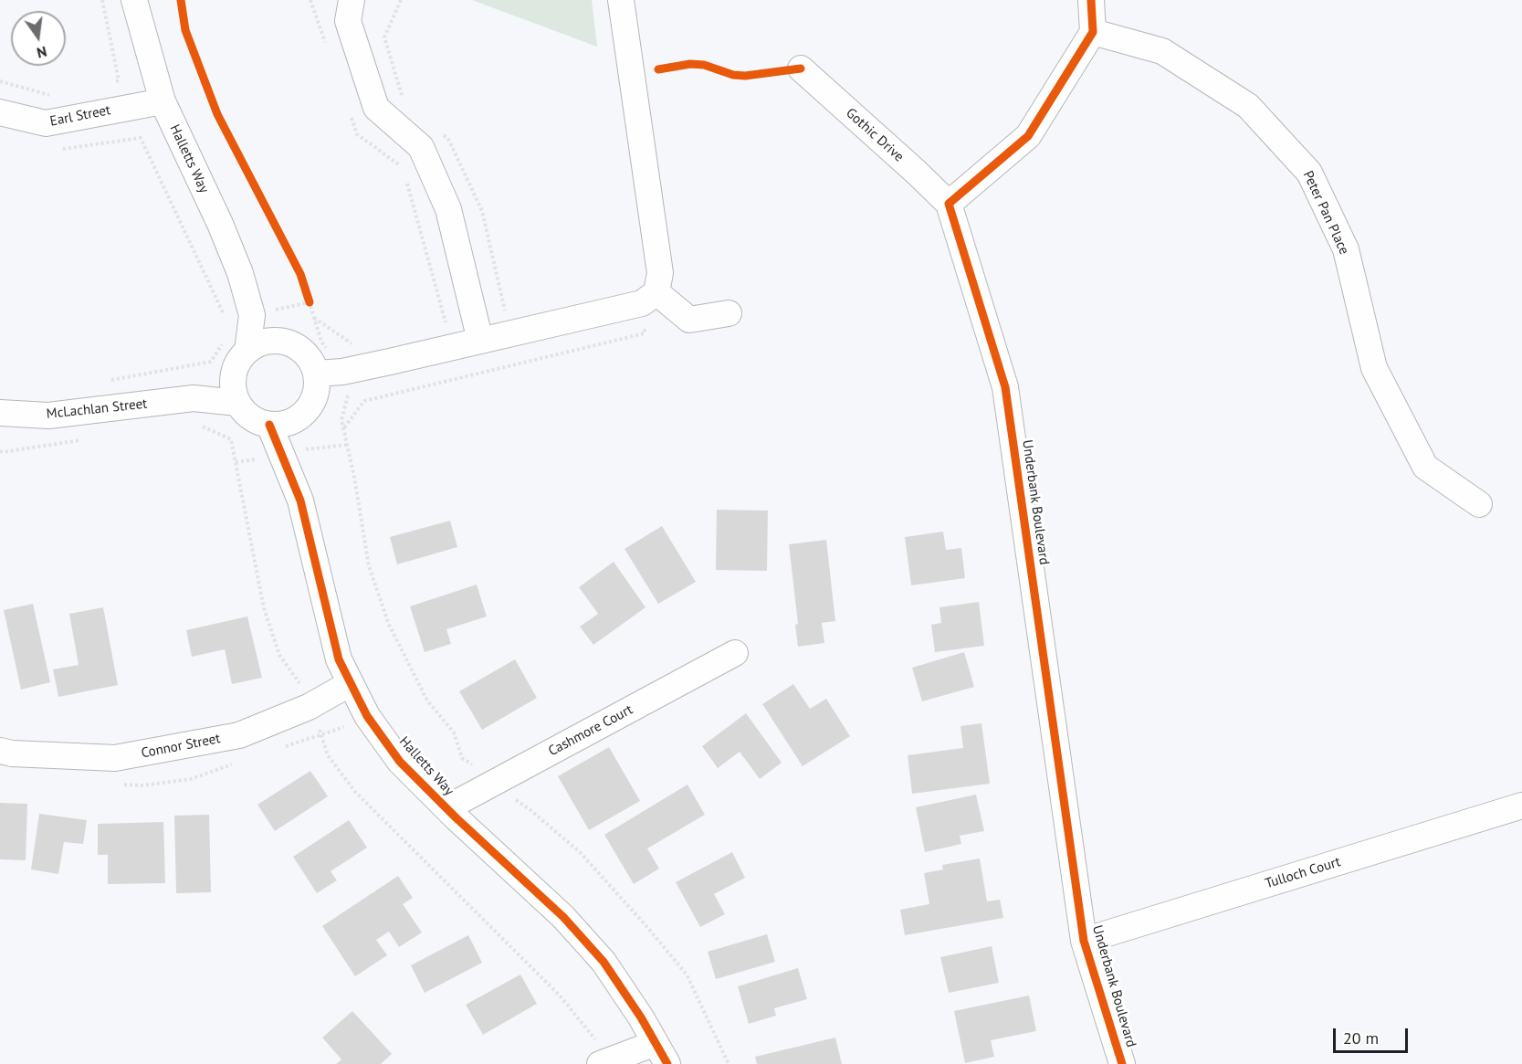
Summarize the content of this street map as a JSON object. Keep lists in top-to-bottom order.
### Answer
{
  "streets": {
    "street": [
      "Earl Street",
      "Gothic Drive",
      "Halletts Way",
      "Peter Pan Place",
      "McLachlan Street",
      "Underbank Boulevard",
      "Cashmore Court",
      "Connor Street",
      "Tulloch Court"
    ]
  },
  "crossings": [
    ["Earl Street", "Halletts Way"],
    ["Gothic Drive", "Underbank Boulevard"],
    ["Halletts Way", "McLachlan Street"],
    ["Halletts Way", "Cashmore Court"],
    ["Halletts Way", "Connor Street"],
    ["Underbank Boulevard", "Tulloch Court"]
  ],
  "scale_bar": "20 m",
  "north": "bottom"
}
